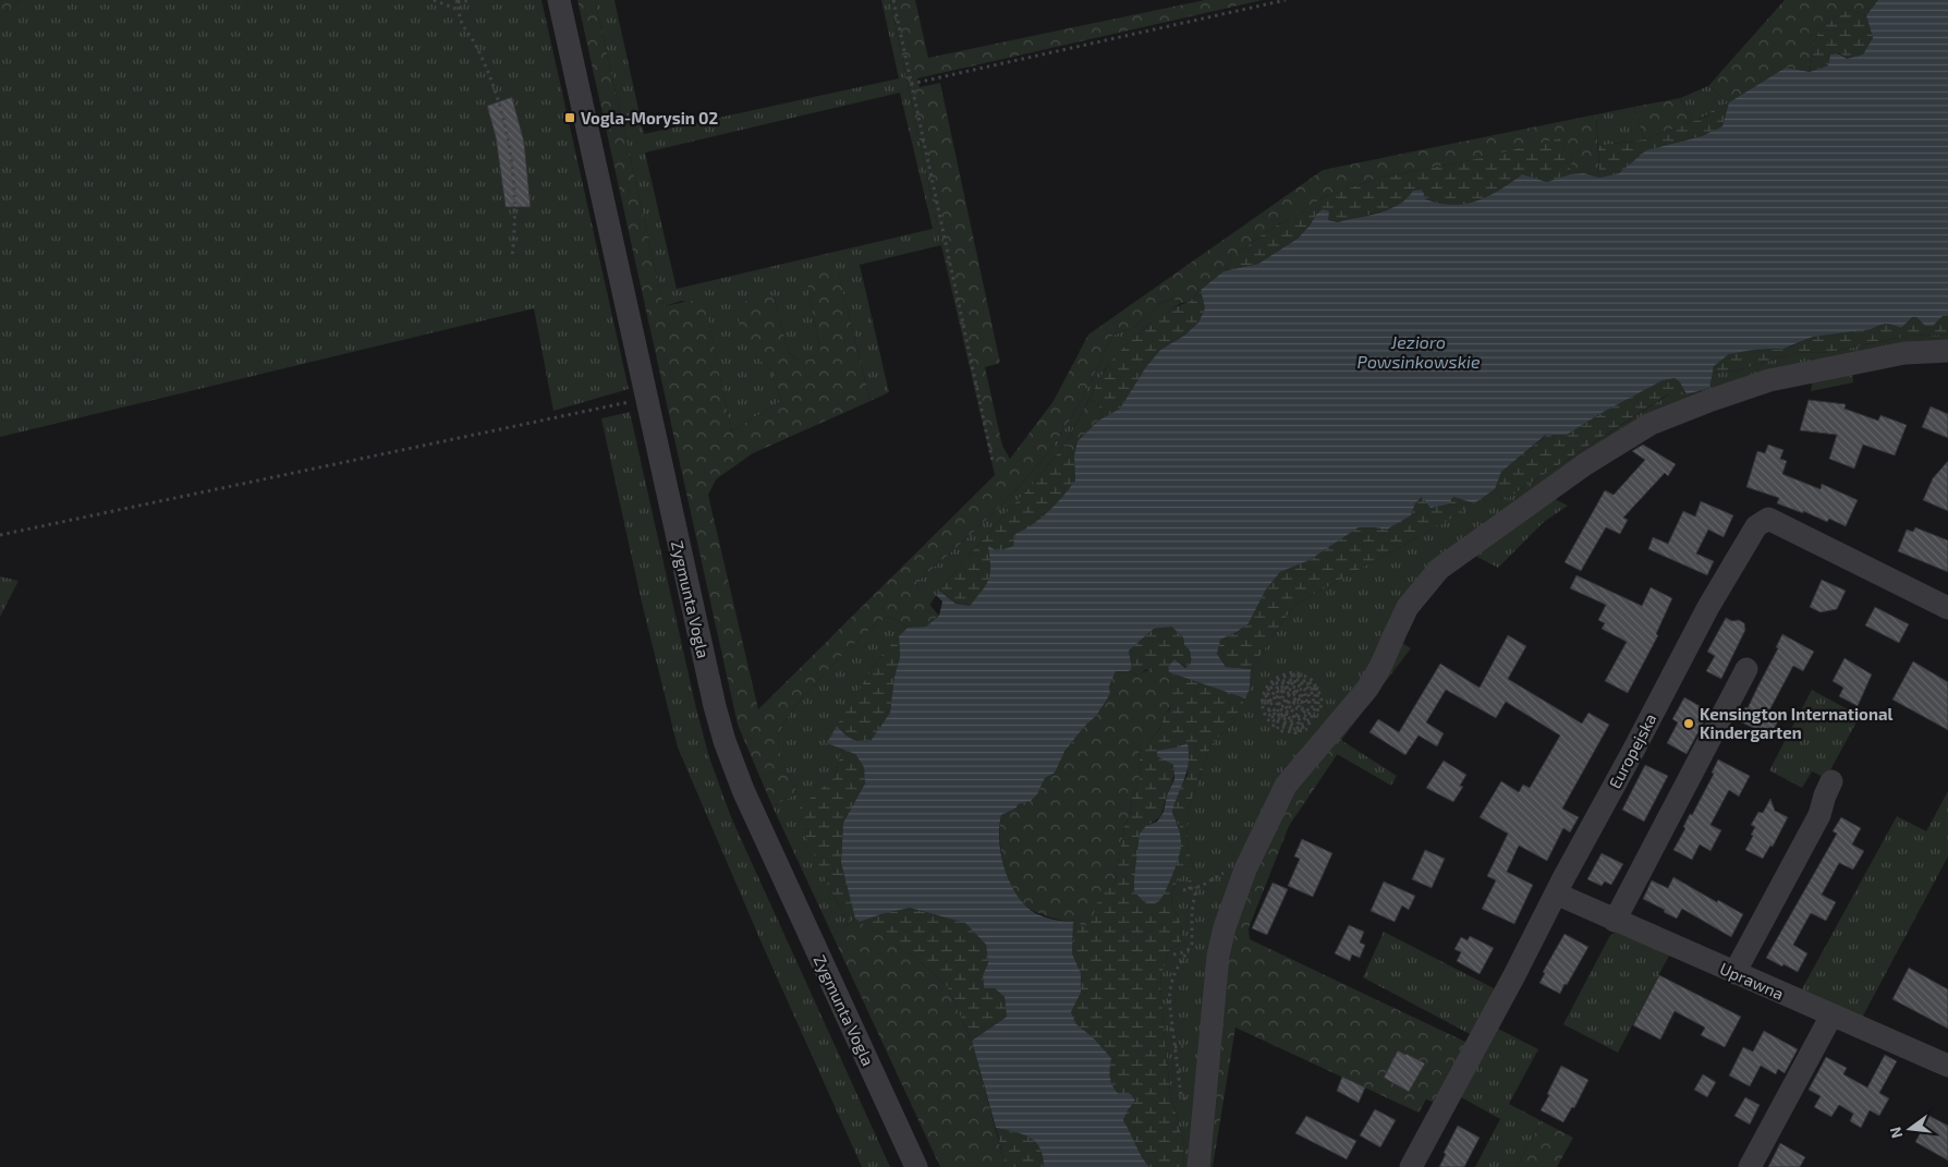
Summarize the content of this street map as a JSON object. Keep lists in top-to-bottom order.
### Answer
{
  "streets": {
    "street": ["Zygmunta Vogla", "Europejska", "Uprawna"]
  },
  "crossings": [
    ["Europejska", "Uprawna"]
  ],
  "water": ["Jezioro Powsinkowskie"],
  "places": {
    "transit": ["Vogla-Morysin 02"],
    "other": ["Kensington International Kindergarten"]
  },
  "north": "left"
}
